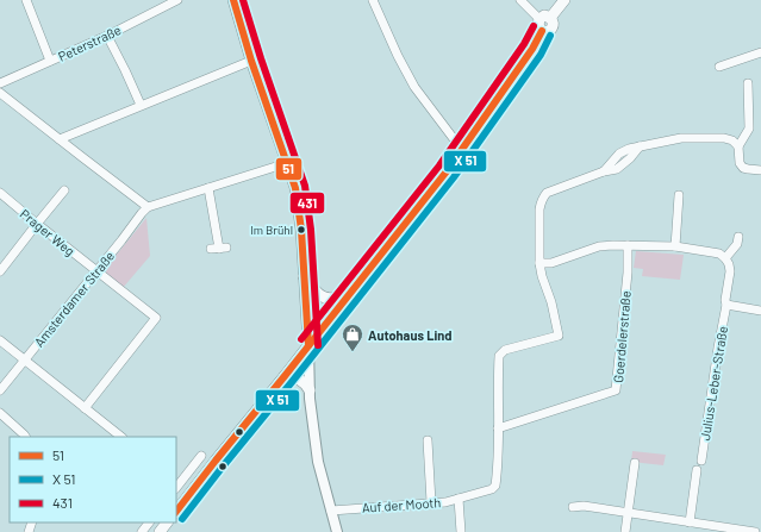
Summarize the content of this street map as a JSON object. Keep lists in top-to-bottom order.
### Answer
{
  "streets": {
    "street": [
      "Peterstraße",
      "Prager Weg",
      "Amsterdamer Straße",
      "Goerdelerstraße",
      "Julius-Leber-Straße",
      "Auf der Mooth"
    ]
  },
  "crossings": [
    ["Prager Weg", "Amsterdamer Straße"],
    ["Goerdelerstraße", "Auf der Mooth"]
  ],
  "places": {
    "other": ["Im Brühl"],
    "shop": ["Autohaus Lind"]
  },
  "lines": ["transit line 51", "transit line 431"],
  "legend": ["51", "X 51", "431"]
}
